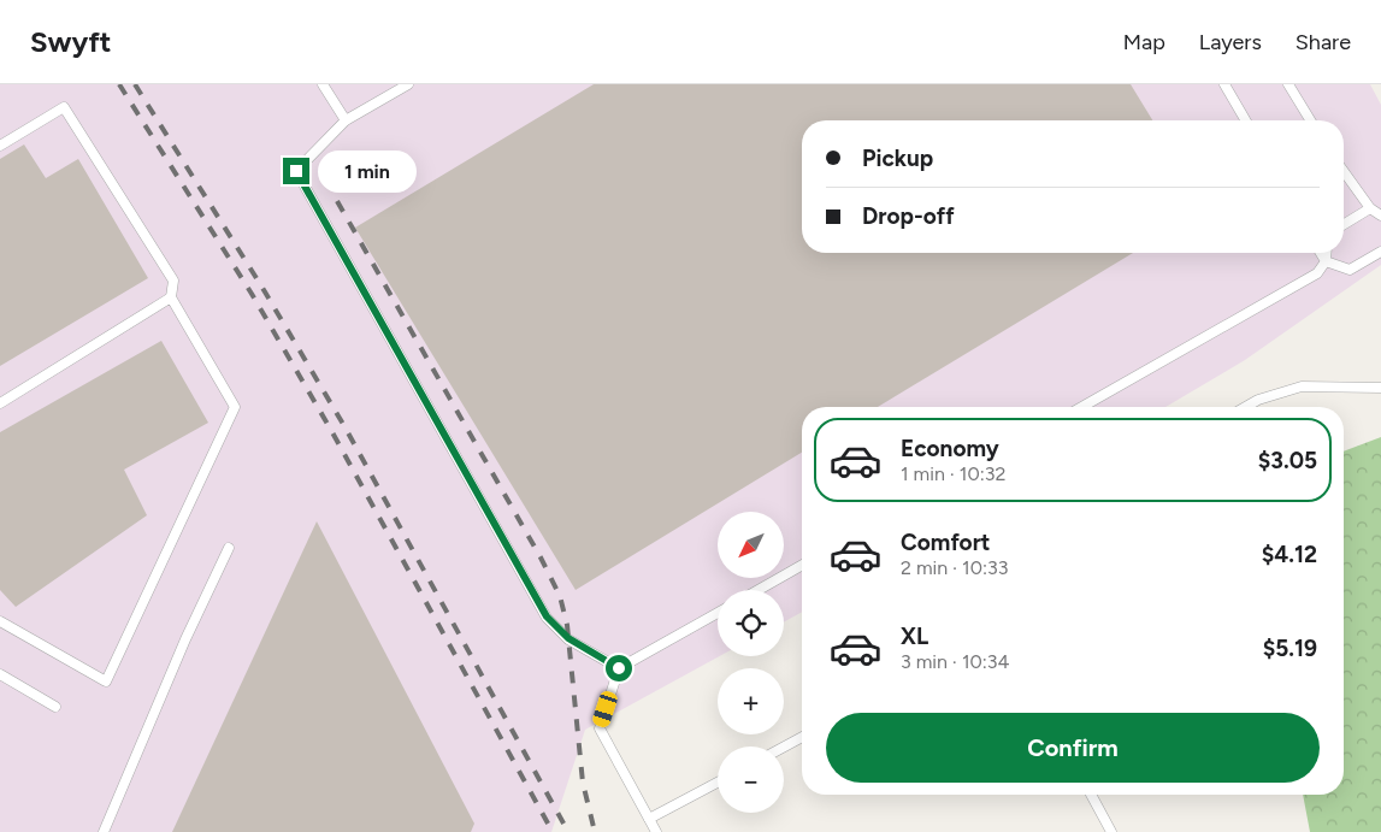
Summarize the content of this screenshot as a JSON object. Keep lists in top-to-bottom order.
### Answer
{
  "north": "bottom left",
  "page": {
    "header": "Swyft",
    "nav": ["Map", "Layers", "Share"],
    "banner": ["Pickup", "Drop-off"],
    "bubble": "1 min",
    "list": [
      {
        "name": "Economy",
        "note": "1 min · 10:32",
        "value": "$3.05"
      },
      {
        "name": "Comfort",
        "note": "2 min · 10:33",
        "value": "$4.12"
      },
      {
        "name": "XL",
        "note": "3 min · 10:34",
        "value": "$5.19"
      }
    ],
    "map_buttons": ["+", "−"],
    "buttons": "Confirm"
  }
}
